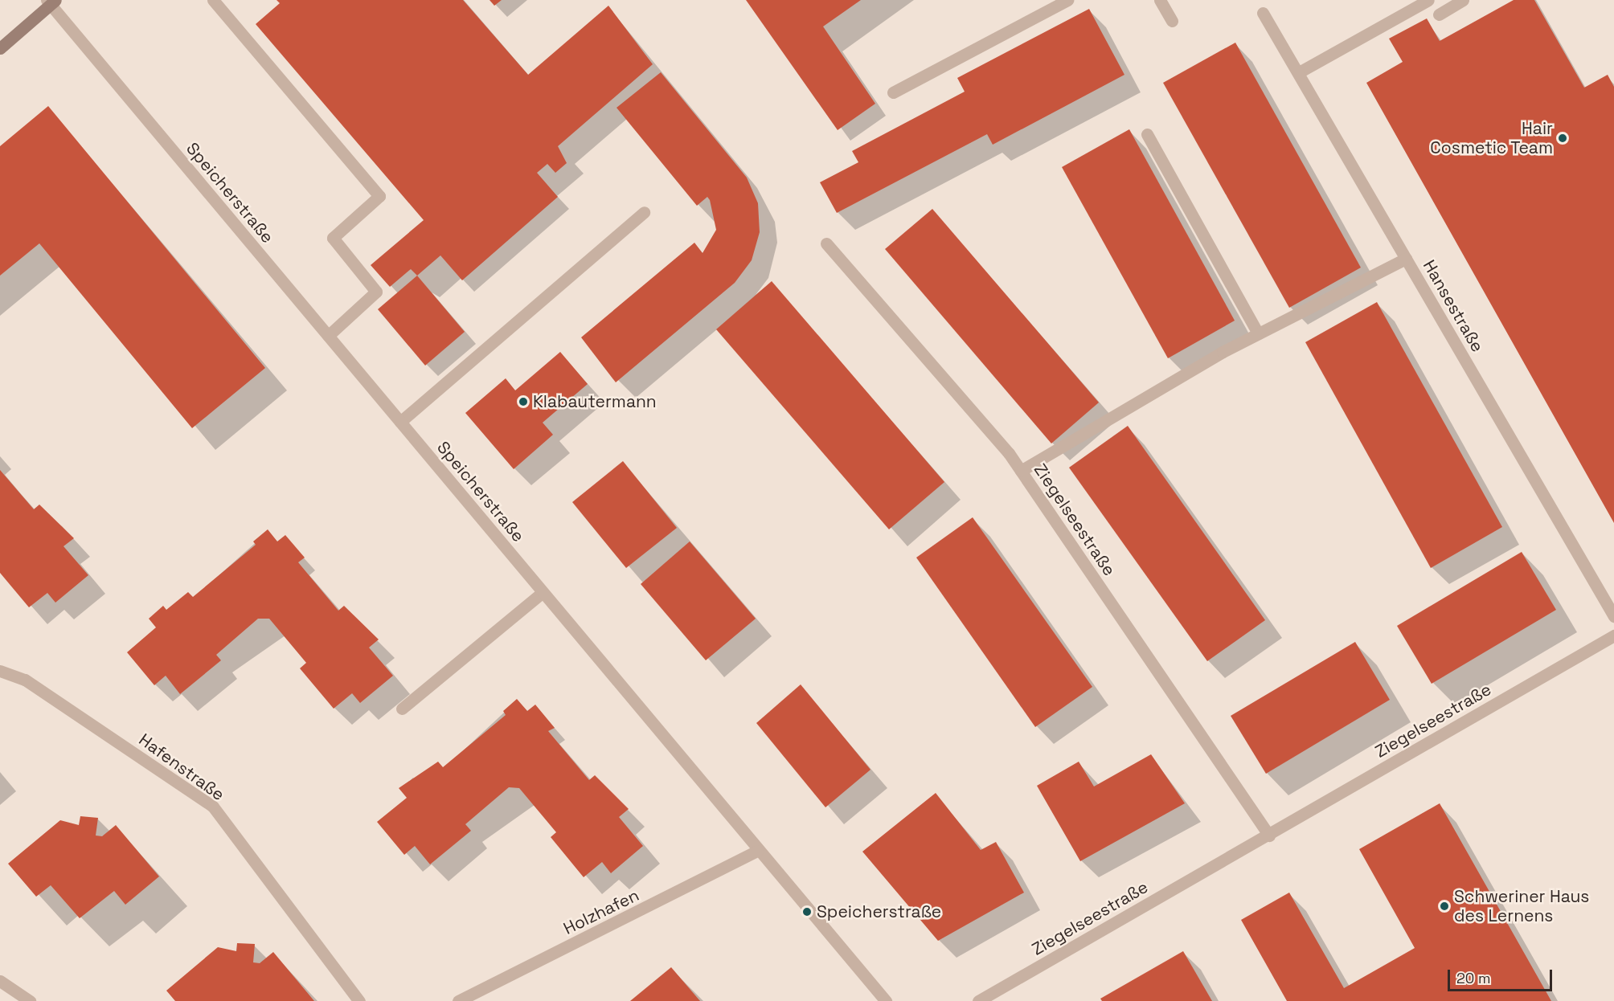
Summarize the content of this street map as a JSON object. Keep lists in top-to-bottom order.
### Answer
{
  "streets": {
    "street": [
      "Speicherstraße",
      "Hansestraße",
      "Ziegelseestraße",
      "Hafenstraße",
      "Holzhafen"
    ]
  },
  "crossings": [
    ["Speicherstraße", "Holzhafen"]
  ],
  "places": [
    "Hair Cosmetic Team",
    "Klabautermann",
    "Schweriner Haus des Lernens",
    "Speicherstraße"
  ],
  "scale_bar": "20 m"
}
